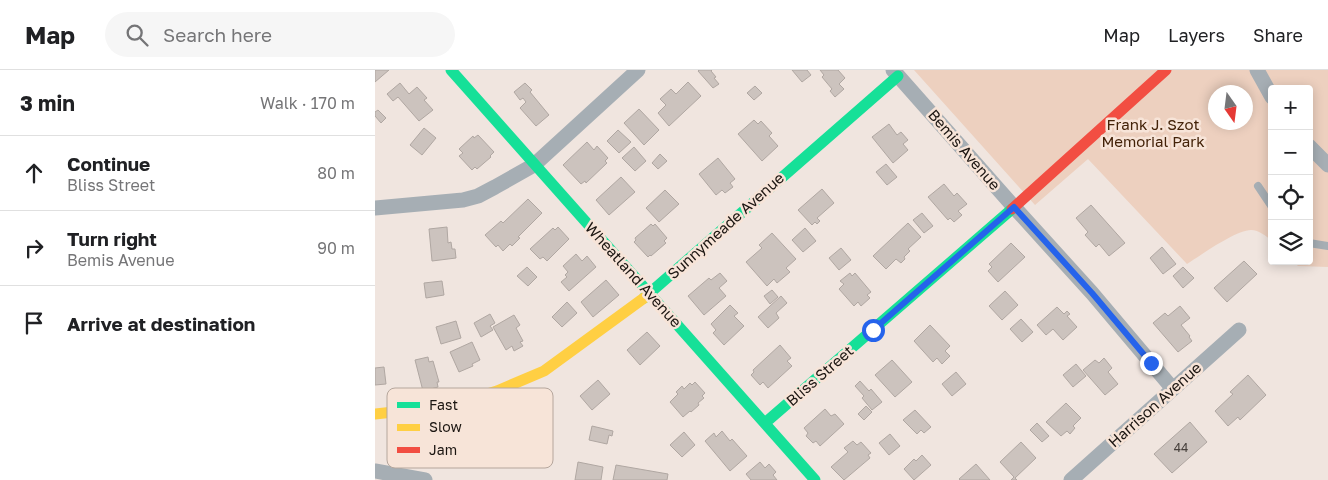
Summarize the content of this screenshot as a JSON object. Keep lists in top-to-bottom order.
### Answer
{
  "streets": {
    "street": [
      "Bemis Avenue",
      "Sunnymeade Avenue",
      "Wheatland Avenue",
      "Bliss Street",
      "Harrison Avenue"
    ]
  },
  "crossings": [
    ["Bemis Avenue", "Sunnymeade Avenue"],
    ["Bemis Avenue", "Bliss Street"],
    ["Bemis Avenue", "Harrison Avenue"],
    ["Sunnymeade Avenue", "Wheatland Avenue"],
    ["Wheatland Avenue", "Bliss Street"]
  ],
  "parks": ["Frank J. Szot Memorial Park"],
  "house_numbers": ["44"],
  "legend": ["Fast", "Slow", "Jam"],
  "north": "bottom",
  "page": {
    "header": "Map",
    "search": "Search here",
    "nav": ["Map", "Layers", "Share"],
    "heading": ["3 min", "Walk · 170 m"],
    "map_buttons": ["+", "−"],
    "list": [
      ["Continue", "Bliss Street", "80 m"],
      ["Turn right", "Bemis Avenue", "90 m"],
      "Arrive at destination"
    ]
  }
}
